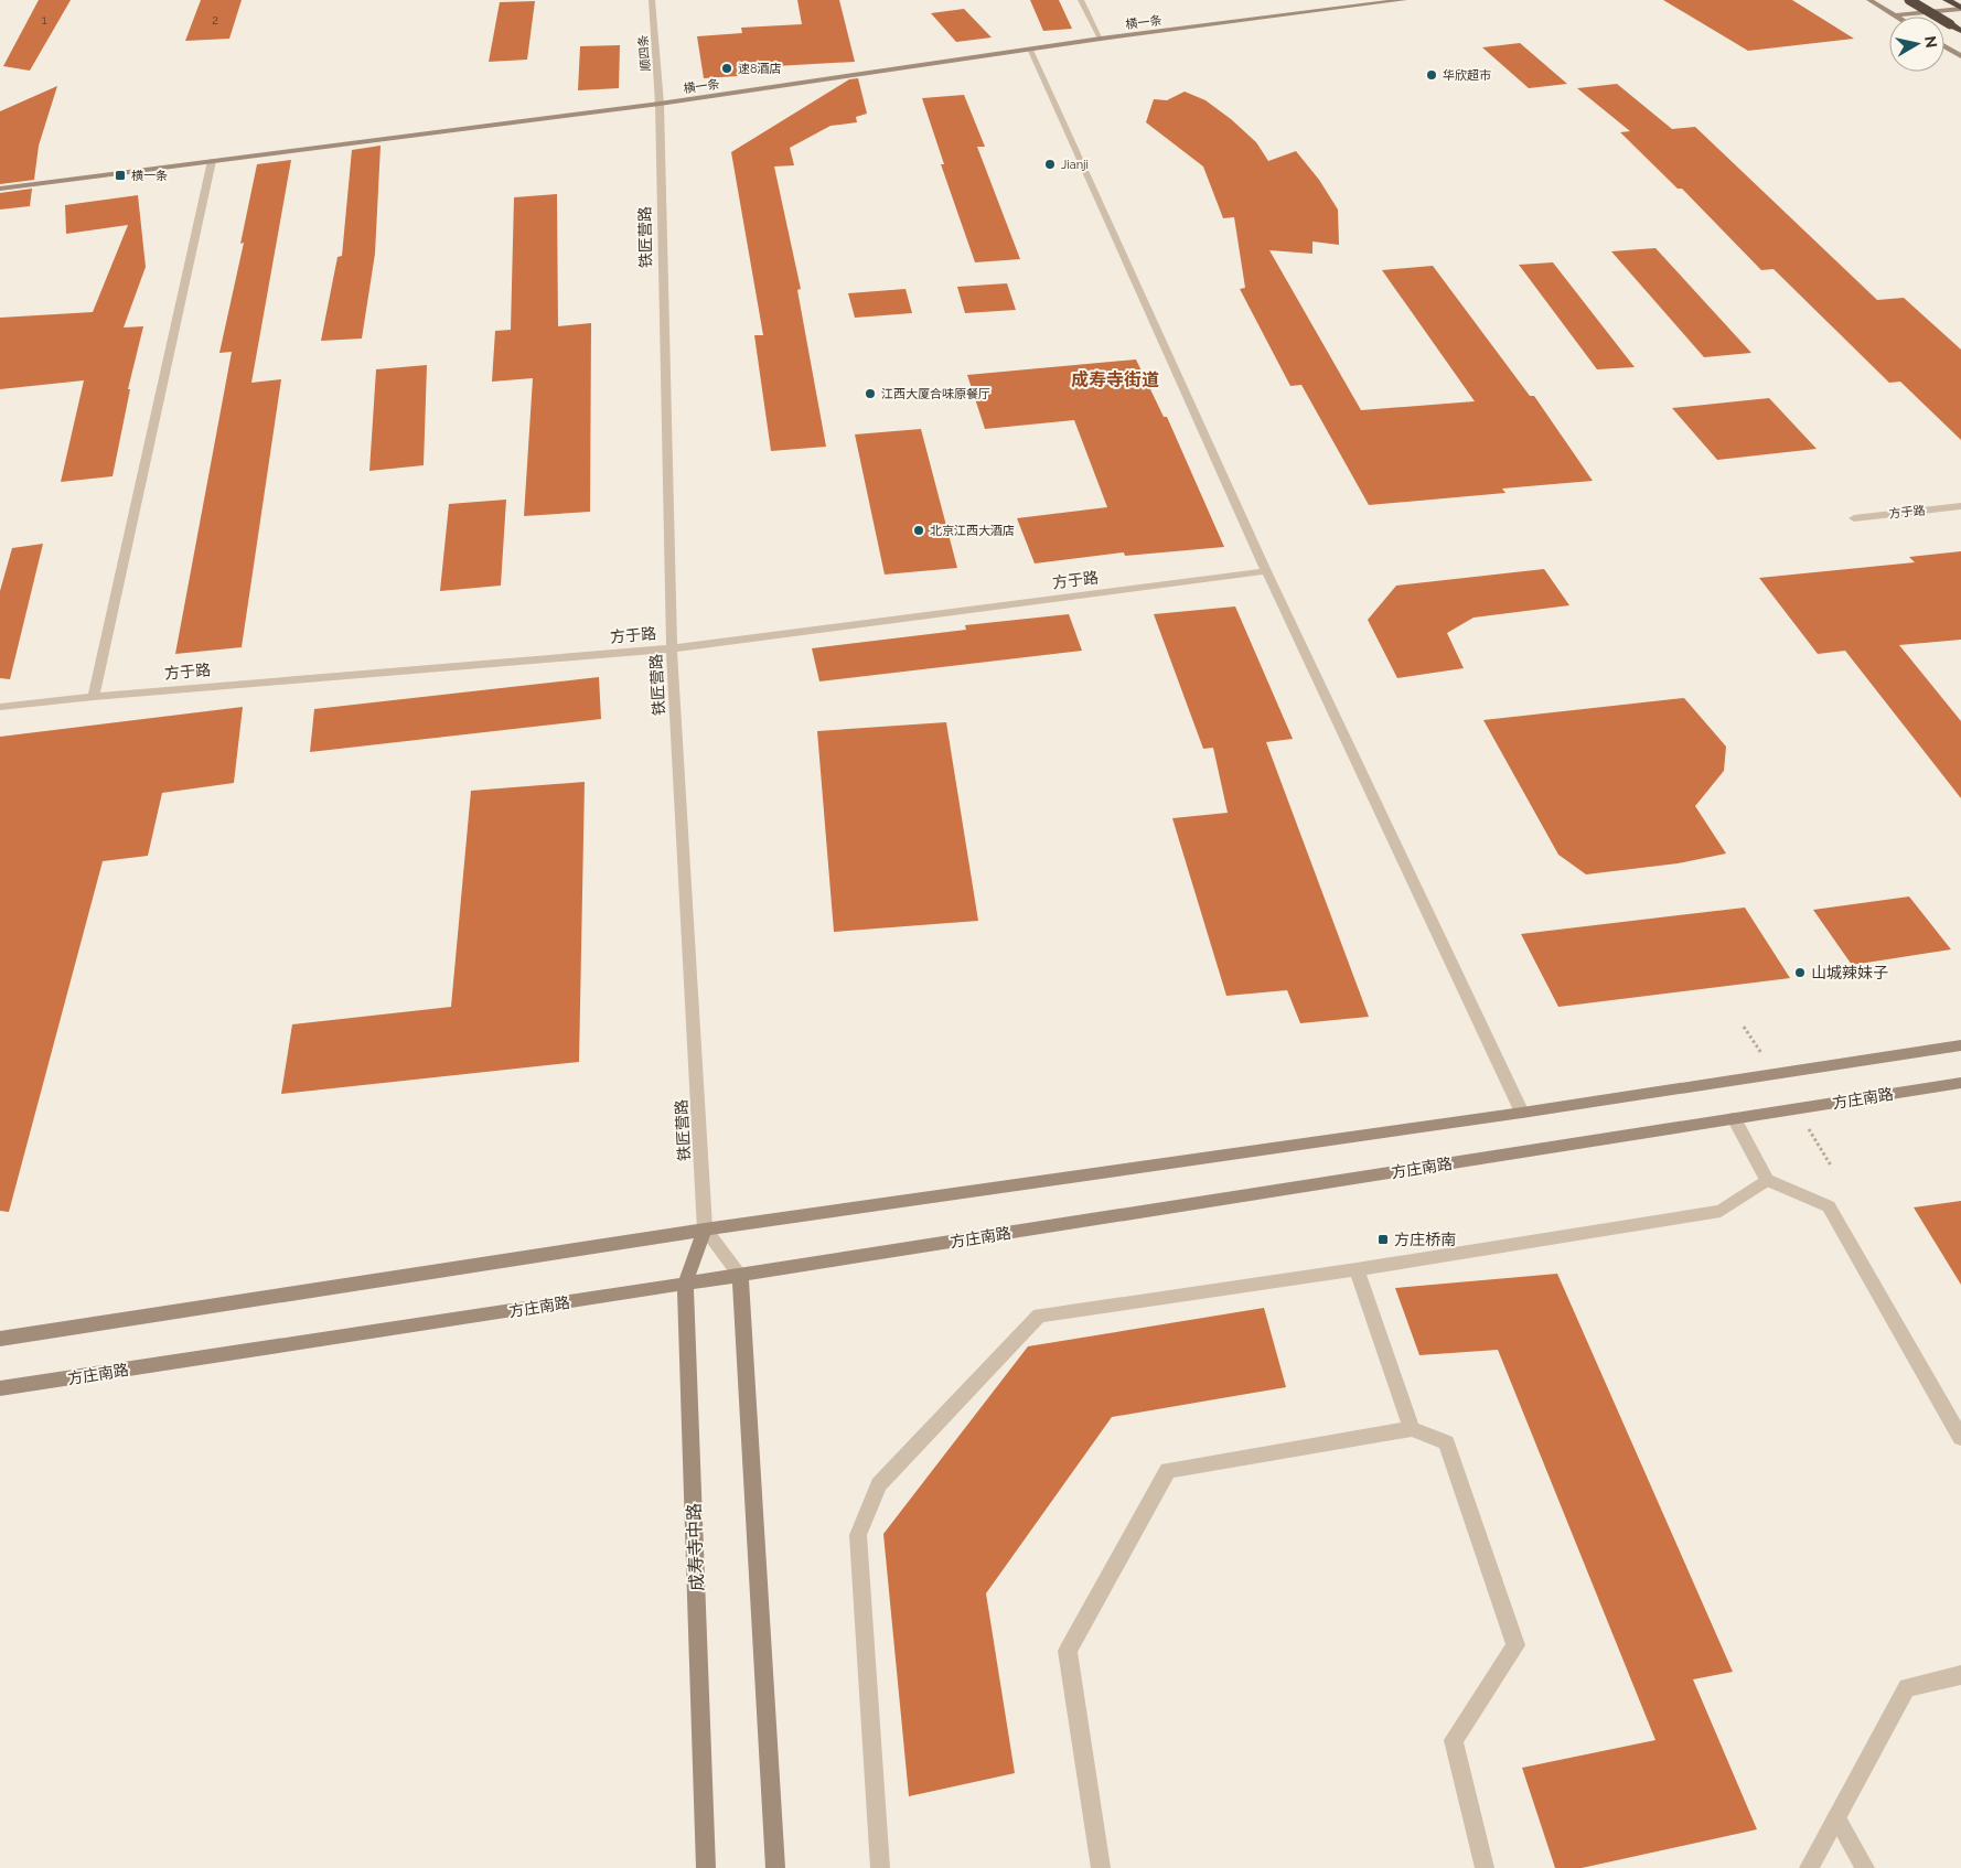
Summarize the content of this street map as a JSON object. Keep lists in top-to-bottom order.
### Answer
{
  "streets": {
    "street": [
      "横一条",
      "顺四条",
      "铁匠营路",
      "方于路",
      "方庄南路",
      "成寿寺中路"
    ]
  },
  "crossings": [
    ["横一条", "顺四条"],
    ["横一条", "铁匠营路"],
    ["顺四条", "铁匠营路"],
    ["铁匠营路", "方于路"],
    ["铁匠营路", "成寿寺中路"],
    ["方庄南路", "成寿寺中路"]
  ],
  "districts": ["成寿寺街道"],
  "places": {
    "other": [
      "速8酒店",
      "华欣超市",
      "Jianji",
      "江西大厦合味原餐厅",
      "北京江西大酒店",
      "山城辣妹子"
    ],
    "transit": ["横一条", "方庄桥南"]
  },
  "house_numbers": ["1", "2"],
  "north": "right"
}
